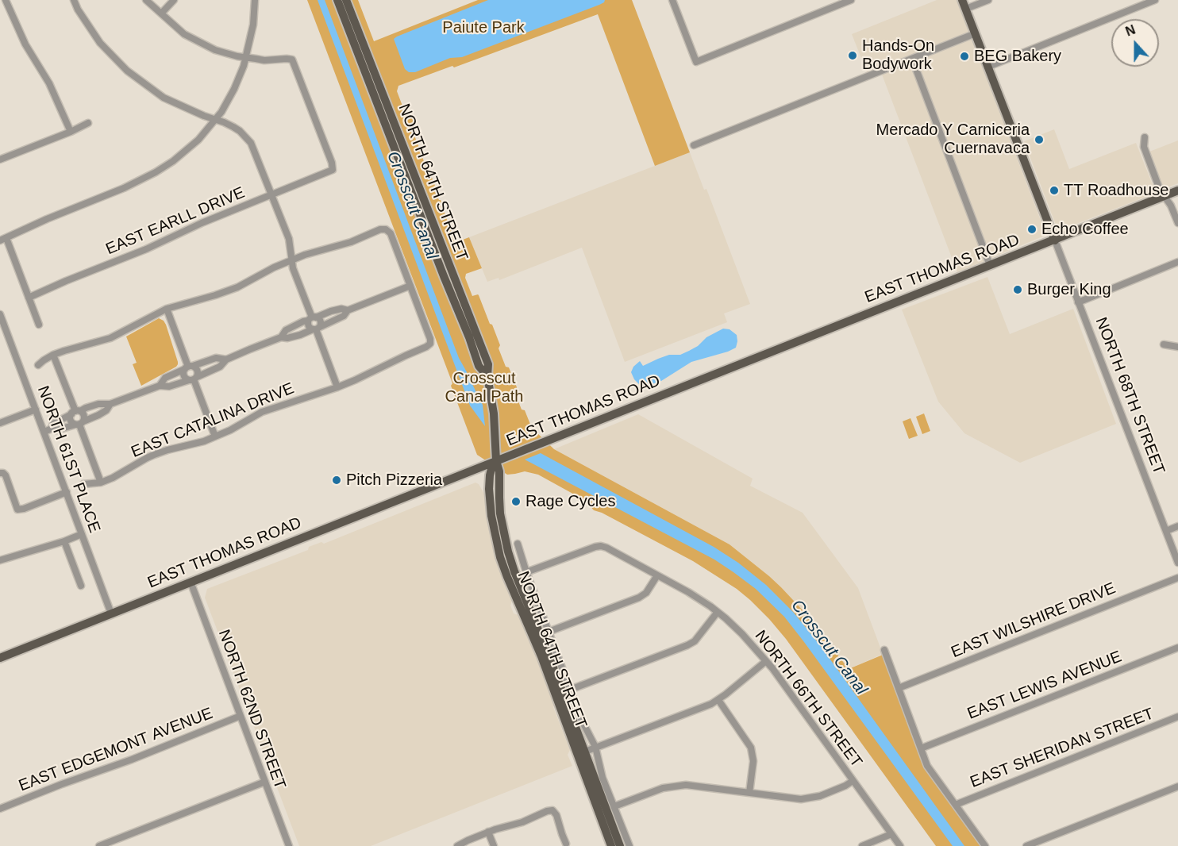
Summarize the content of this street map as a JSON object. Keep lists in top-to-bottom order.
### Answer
{
  "streets": {
    "main road": ["NORTH 64TH STREET", "EAST THOMAS ROAD", "NORTH 68TH STREET"],
    "street": [
      "EAST EARLL DRIVE",
      "EAST CATALINA DRIVE",
      "NORTH 61ST PLACE",
      "EAST WILSHIRE DRIVE",
      "EAST LEWIS AVENUE",
      "NORTH 66TH STREET",
      "NORTH 62ND STREET",
      "EAST SHERIDAN STREET",
      "EAST EDGEMONT AVENUE"
    ]
  },
  "crossings": [
    ["NORTH 64TH STREET", "EAST THOMAS ROAD"],
    ["NORTH 64TH STREET", "NORTH 66TH STREET"],
    ["EAST THOMAS ROAD", "NORTH 68TH STREET"],
    ["EAST THOMAS ROAD", "NORTH 61ST PLACE"],
    ["EAST THOMAS ROAD", "NORTH 62ND STREET"],
    ["NORTH 62ND STREET", "EAST EDGEMONT AVENUE"]
  ],
  "water": ["Crosscut Canal"],
  "parks": ["Paiute Park", "Crosscut Canal Path"],
  "places": [
    "Hands-On Bodywork",
    "BEG Bakery",
    "Mercado Y Carniceria Cuernavaca",
    "TT Roadhouse",
    "Echo Coffee",
    "Burger King",
    "Pitch Pizzeria",
    "Rage Cycles"
  ],
  "north": "top"
}
